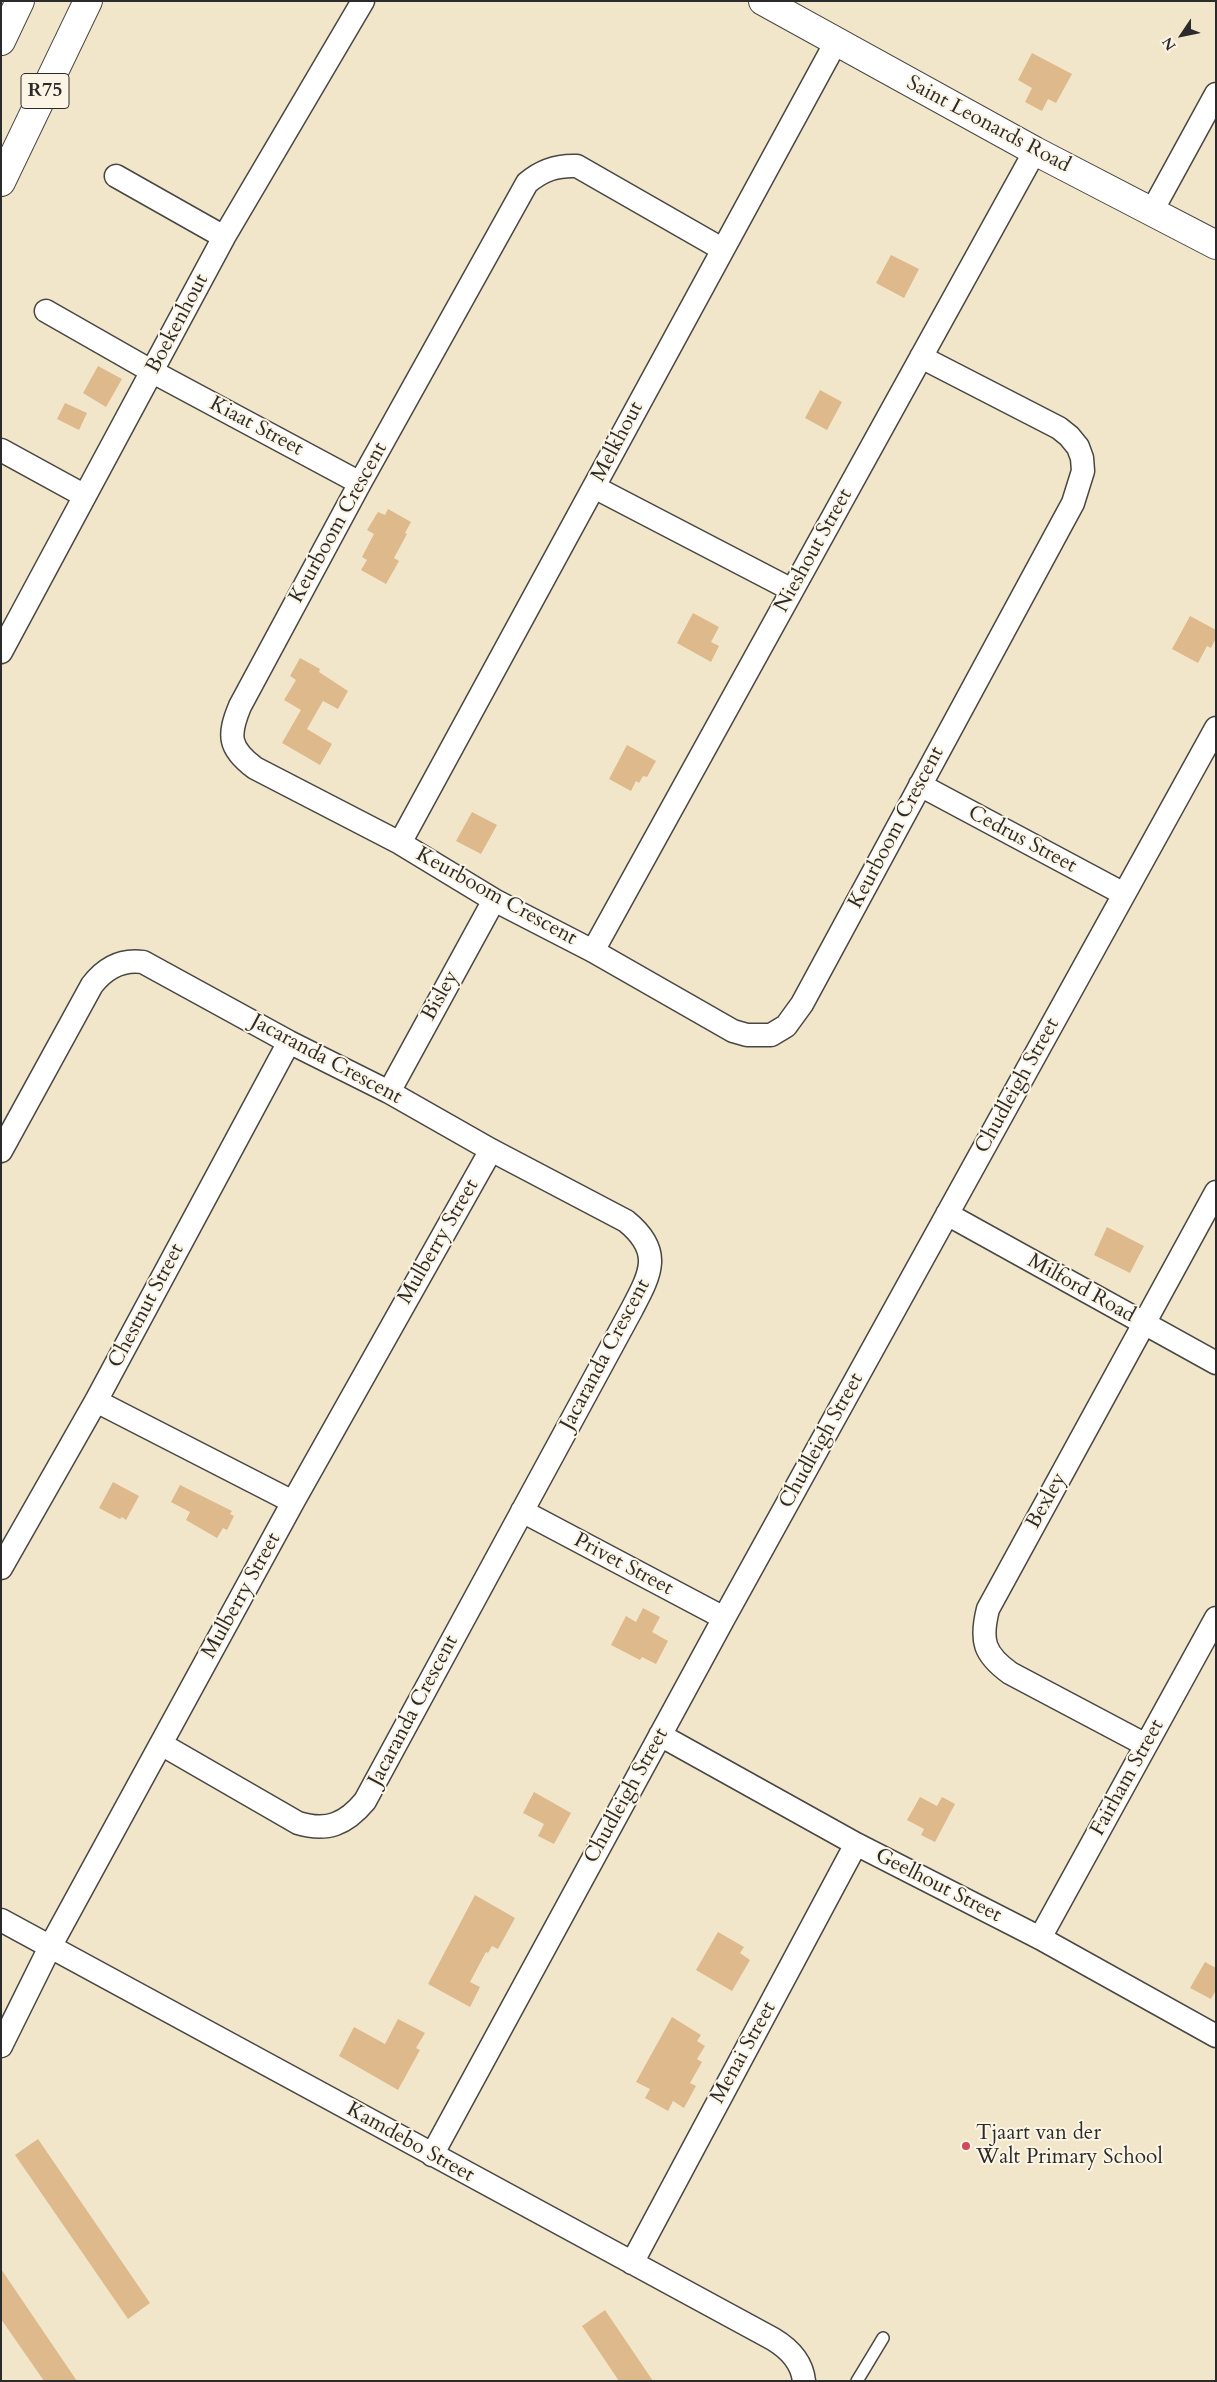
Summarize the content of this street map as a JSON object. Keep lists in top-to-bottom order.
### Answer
{
  "streets": {
    "street": [
      "R75",
      "Saint Leonards Road",
      "Boekenhout",
      "Kiaat Street",
      "Melkhout",
      "Keurboom Crescent",
      "Nieshout Street",
      "Cedrus Street",
      "Bisley",
      "Jacaranda Crescent",
      "Chudleigh Street",
      "Mulberry Street",
      "Milford Road",
      "Chestnut Street",
      "Bexley",
      "Privet Street",
      "Fairham Street",
      "Geelhout Street",
      "Menai Street",
      "Kamdebo Street"
    ]
  },
  "crossings": [
    ["Saint Leonards Road", "Melkhout"],
    ["Saint Leonards Road", "Nieshout Street"],
    ["Boekenhout", "Kiaat Street"],
    ["Kiaat Street", "Keurboom Crescent"],
    ["Melkhout", "Keurboom Crescent"],
    ["Keurboom Crescent", "Nieshout Street"],
    ["Keurboom Crescent", "Cedrus Street"],
    ["Keurboom Crescent", "Bisley"],
    ["Cedrus Street", "Chudleigh Street"],
    ["Bisley", "Jacaranda Crescent"],
    ["Jacaranda Crescent", "Mulberry Street"],
    ["Jacaranda Crescent", "Chestnut Street"],
    ["Jacaranda Crescent", "Privet Street"],
    ["Chudleigh Street", "Milford Road"],
    ["Chudleigh Street", "Privet Street"],
    ["Chudleigh Street", "Geelhout Street"],
    ["Chudleigh Street", "Kamdebo Street"],
    ["Mulberry Street", "Kamdebo Street"],
    ["Milford Road", "Bexley"],
    ["Bexley", "Fairham Street"],
    ["Fairham Street", "Geelhout Street"],
    ["Geelhout Street", "Menai Street"],
    ["Menai Street", "Kamdebo Street"]
  ],
  "places": ["Tjaart van der Walt Primary School"],
  "north": "bottom left"
}
